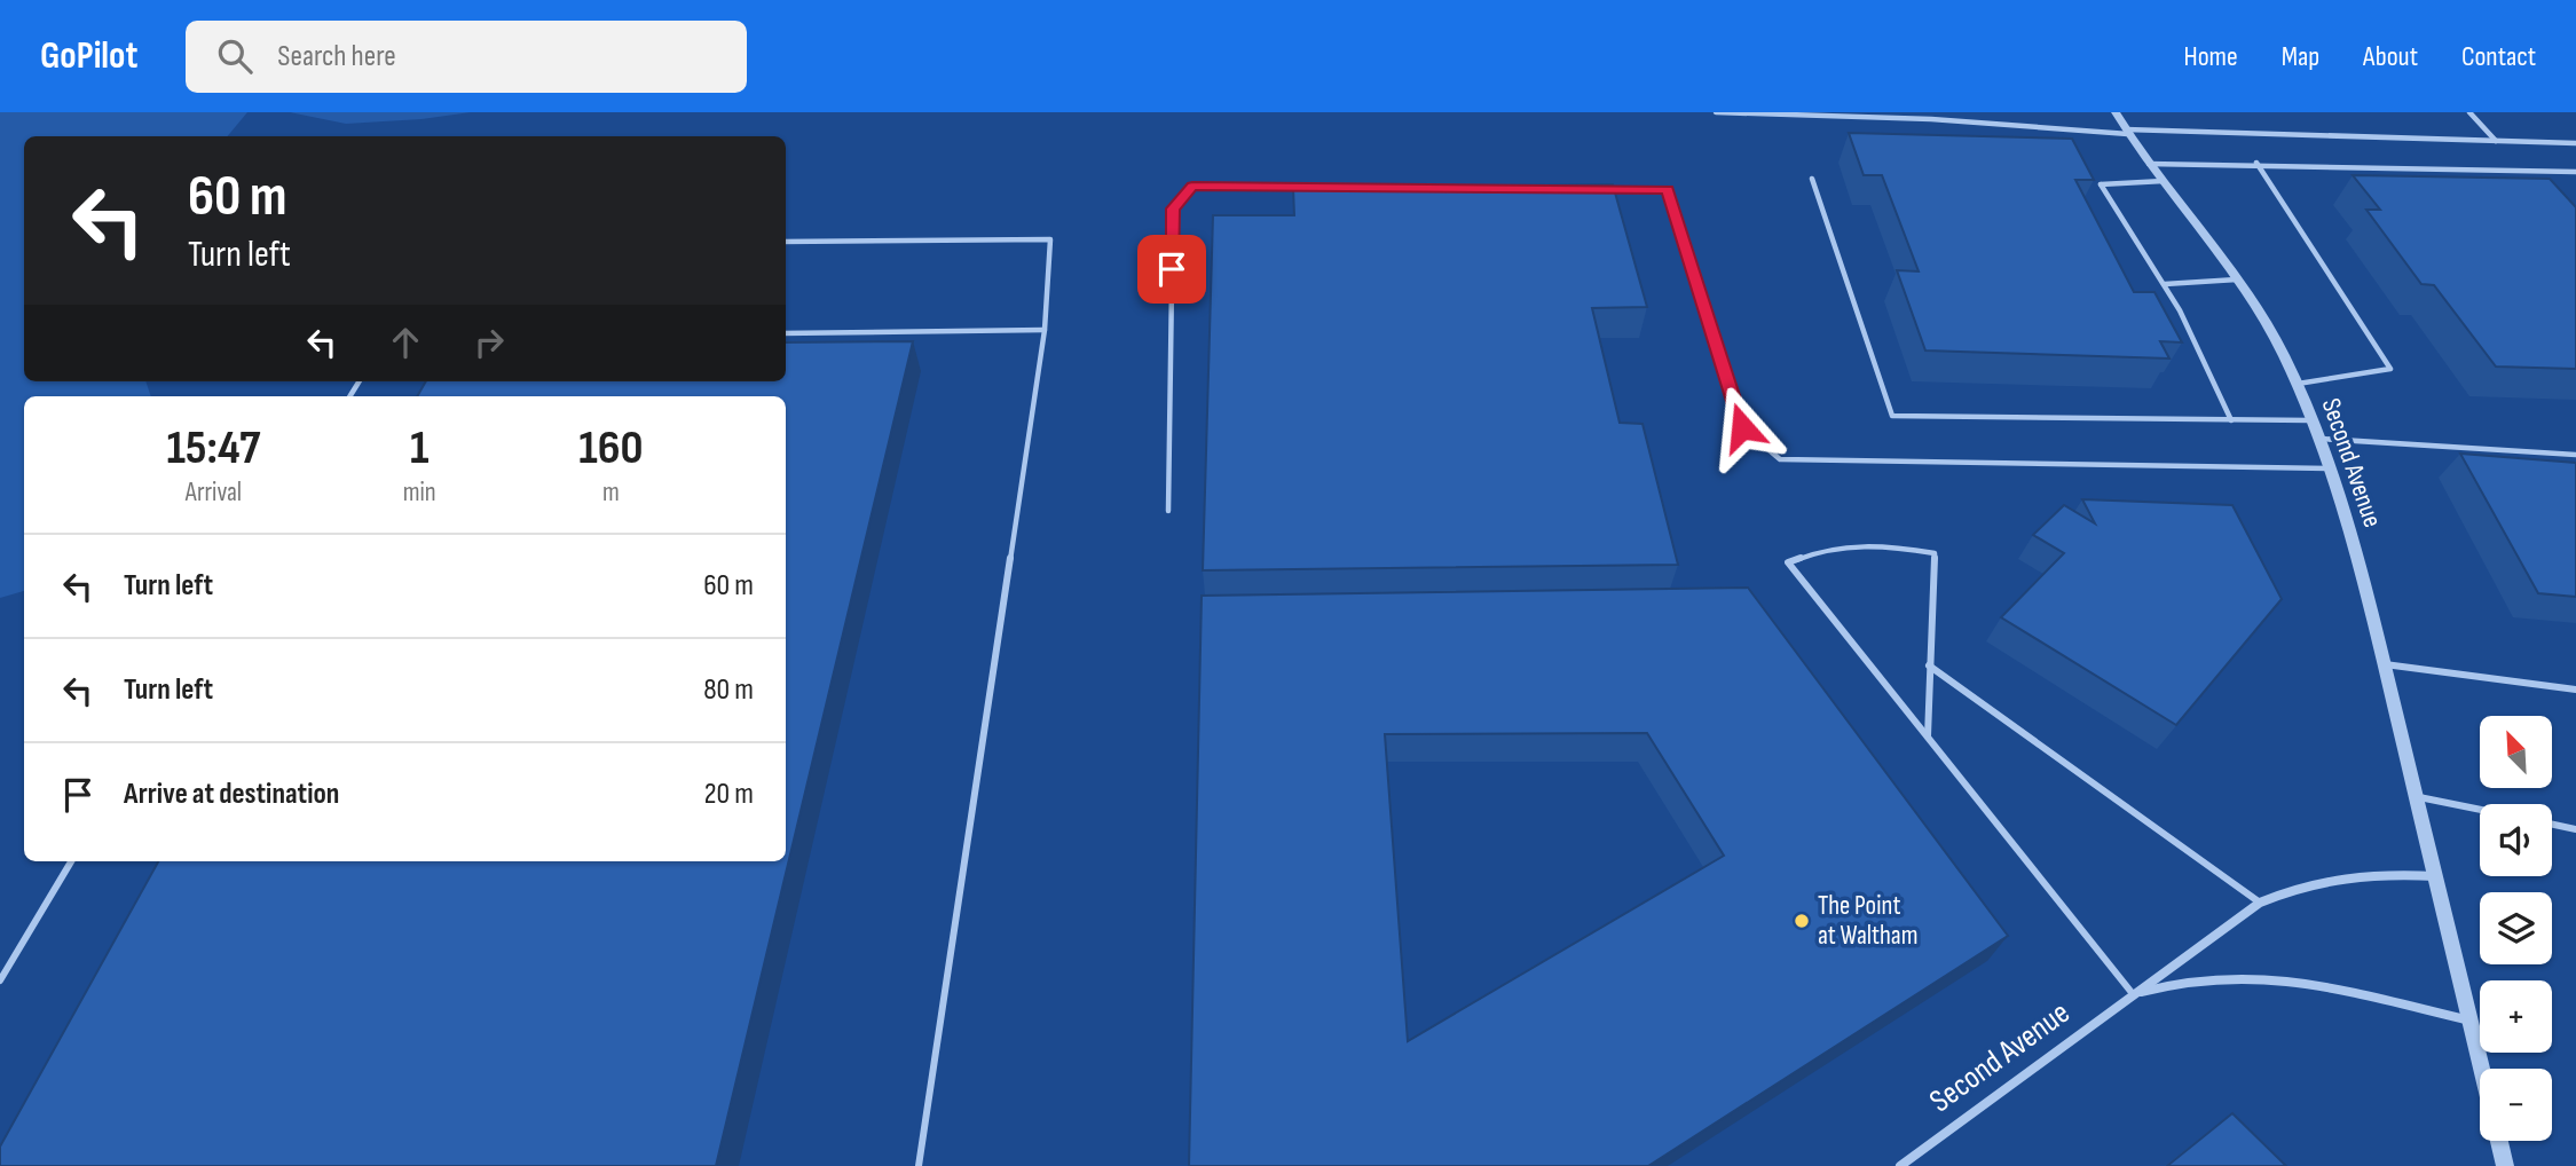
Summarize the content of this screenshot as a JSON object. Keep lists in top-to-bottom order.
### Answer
{
  "streets": {
    "street": ["Second Avenue"]
  },
  "places": ["The Point at Waltham"],
  "north": "top left",
  "page": {
    "header": "GoPilot",
    "search": "Search here",
    "nav": [
      "Home",
      "Map",
      "About",
      "Contact"
    ],
    "turn": ["60 m", "Turn left"],
    "eta": [
      "15:47",
      "Arrival",
      "1",
      "min",
      "160",
      "m"
    ],
    "list": [
      {
        "name": "Turn left",
        "value": "60 m"
      },
      {
        "name": "Turn left",
        "value": "80 m"
      },
      {
        "name": "Arrive at destination",
        "value": "20 m"
      }
    ],
    "map_buttons": ["+", "−"]
  }
}
